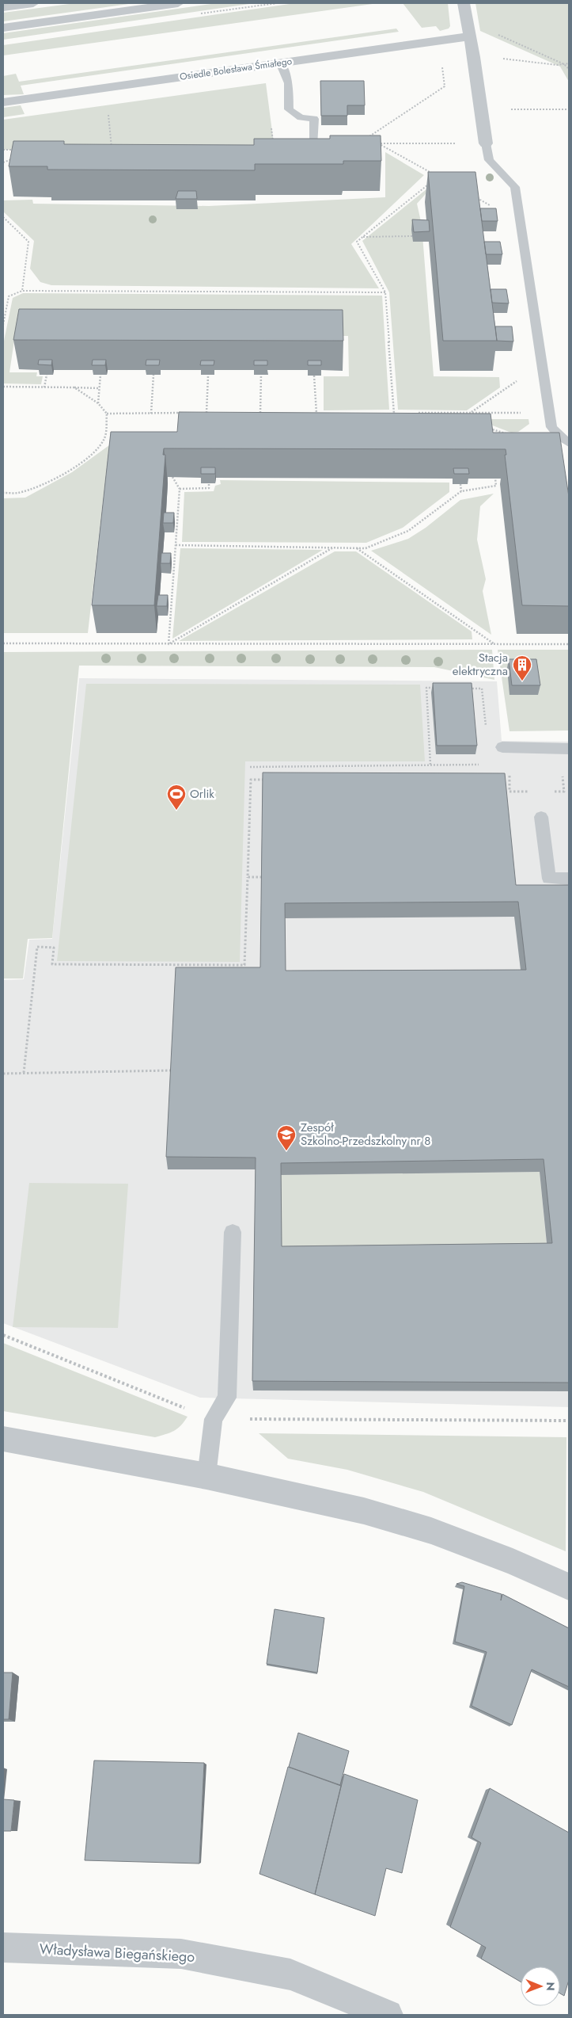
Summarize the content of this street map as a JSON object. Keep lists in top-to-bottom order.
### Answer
{
  "streets": {
    "street": ["Osiedle Bolesława Śmiałego", "Władysława Biegańskiego"]
  },
  "places": {
    "building": ["Stacja elektryczna"],
    "sports": ["Orlik"],
    "school or university": ["Zespół Szkolno-Przedszkolny nr 8"]
  },
  "north": "right"
}
